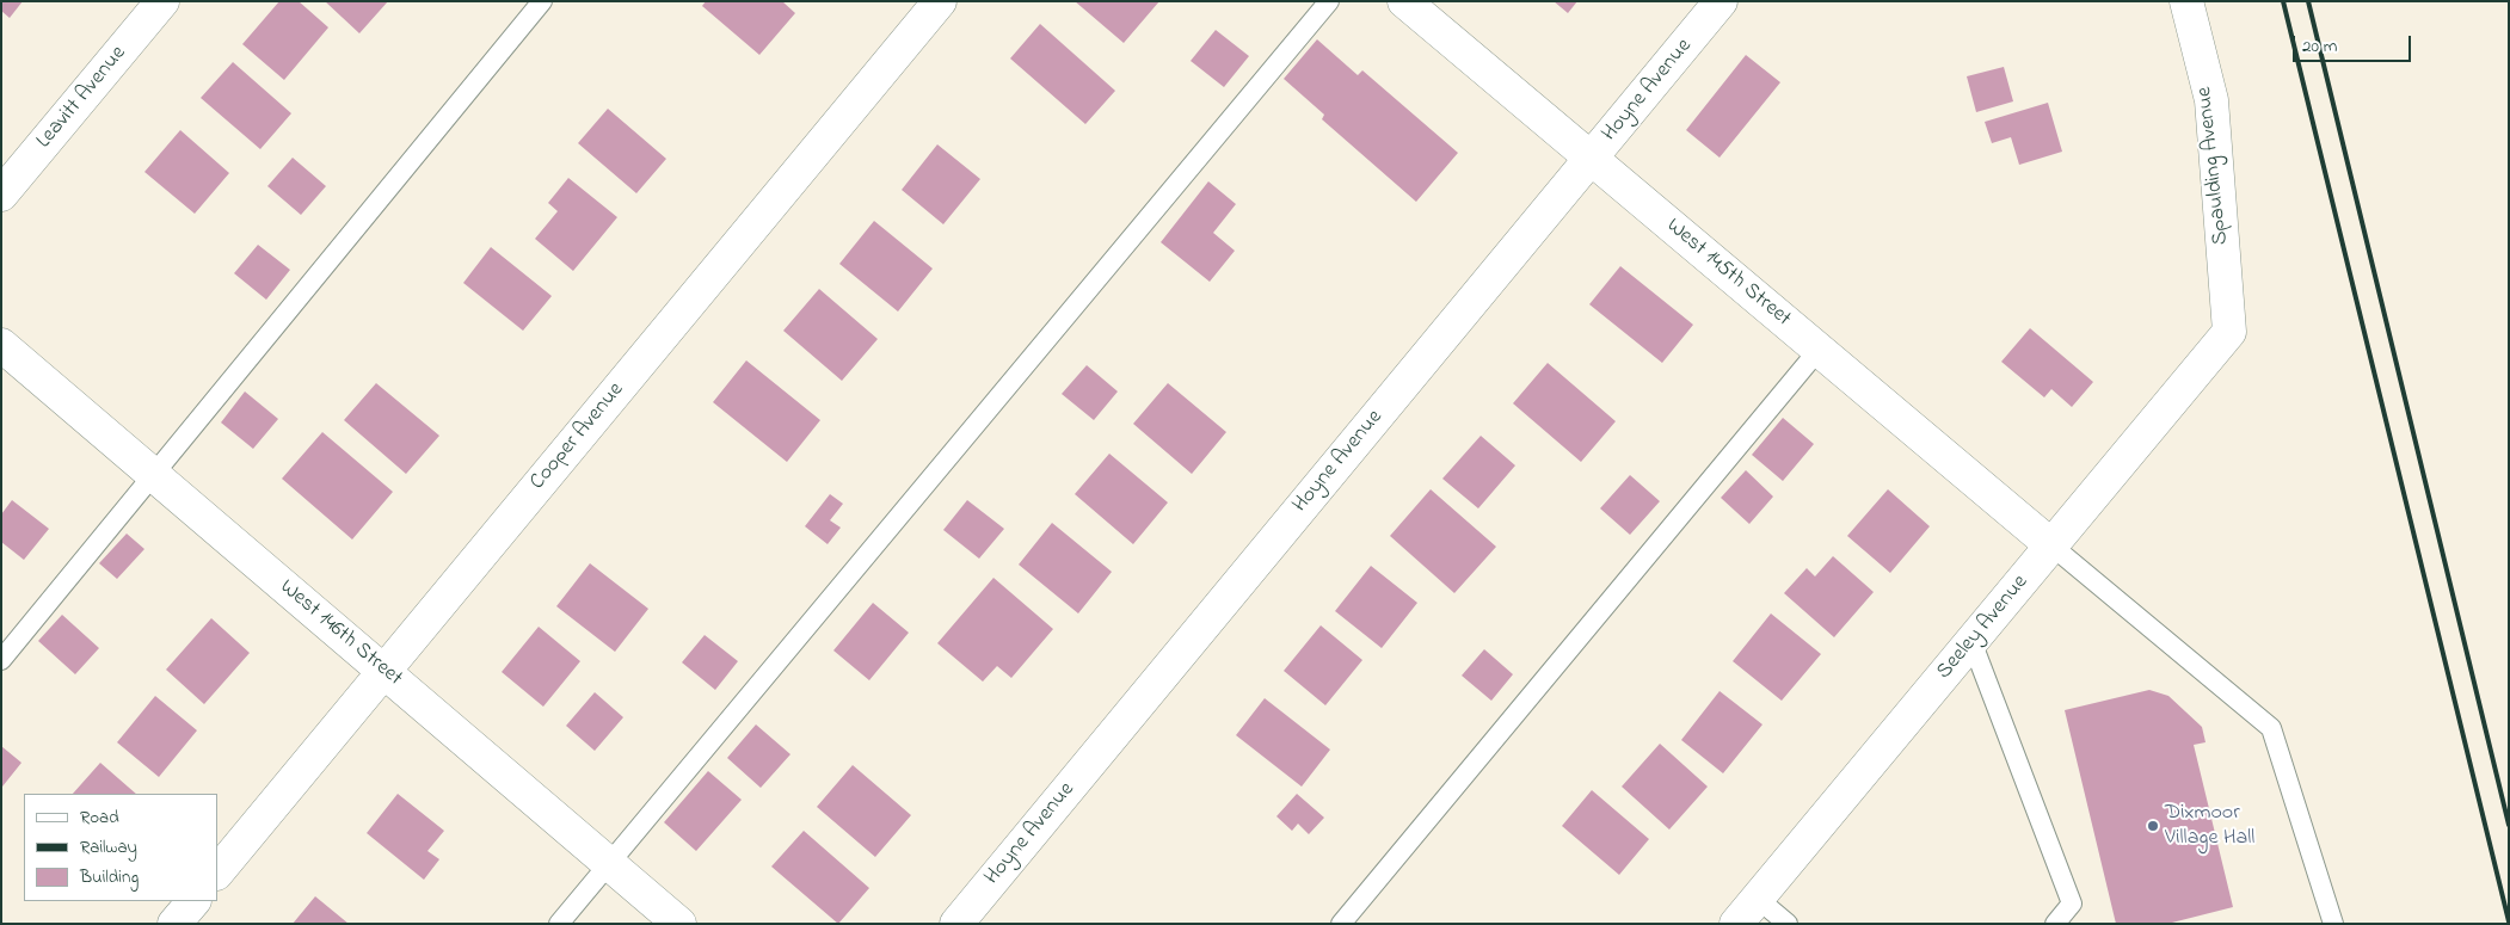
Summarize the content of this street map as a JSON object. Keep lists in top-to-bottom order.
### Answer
{
  "streets": {
    "street": [
      "Hoyne Avenue",
      "Leavitt Avenue",
      "Spaulding Avenue",
      "West 145th Street",
      "Cooper Avenue",
      "Seeley Avenue",
      "West 146th Street"
    ]
  },
  "crossings": [
    ["Hoyne Avenue", "West 145th Street"],
    ["Spaulding Avenue", "Seeley Avenue"],
    ["West 145th Street", "Seeley Avenue"],
    ["Cooper Avenue", "West 146th Street"]
  ],
  "places": ["Dixmoor Village Hall"],
  "legend": ["Road", "Railway", "Building"],
  "scale_bar": "20 m"
}
